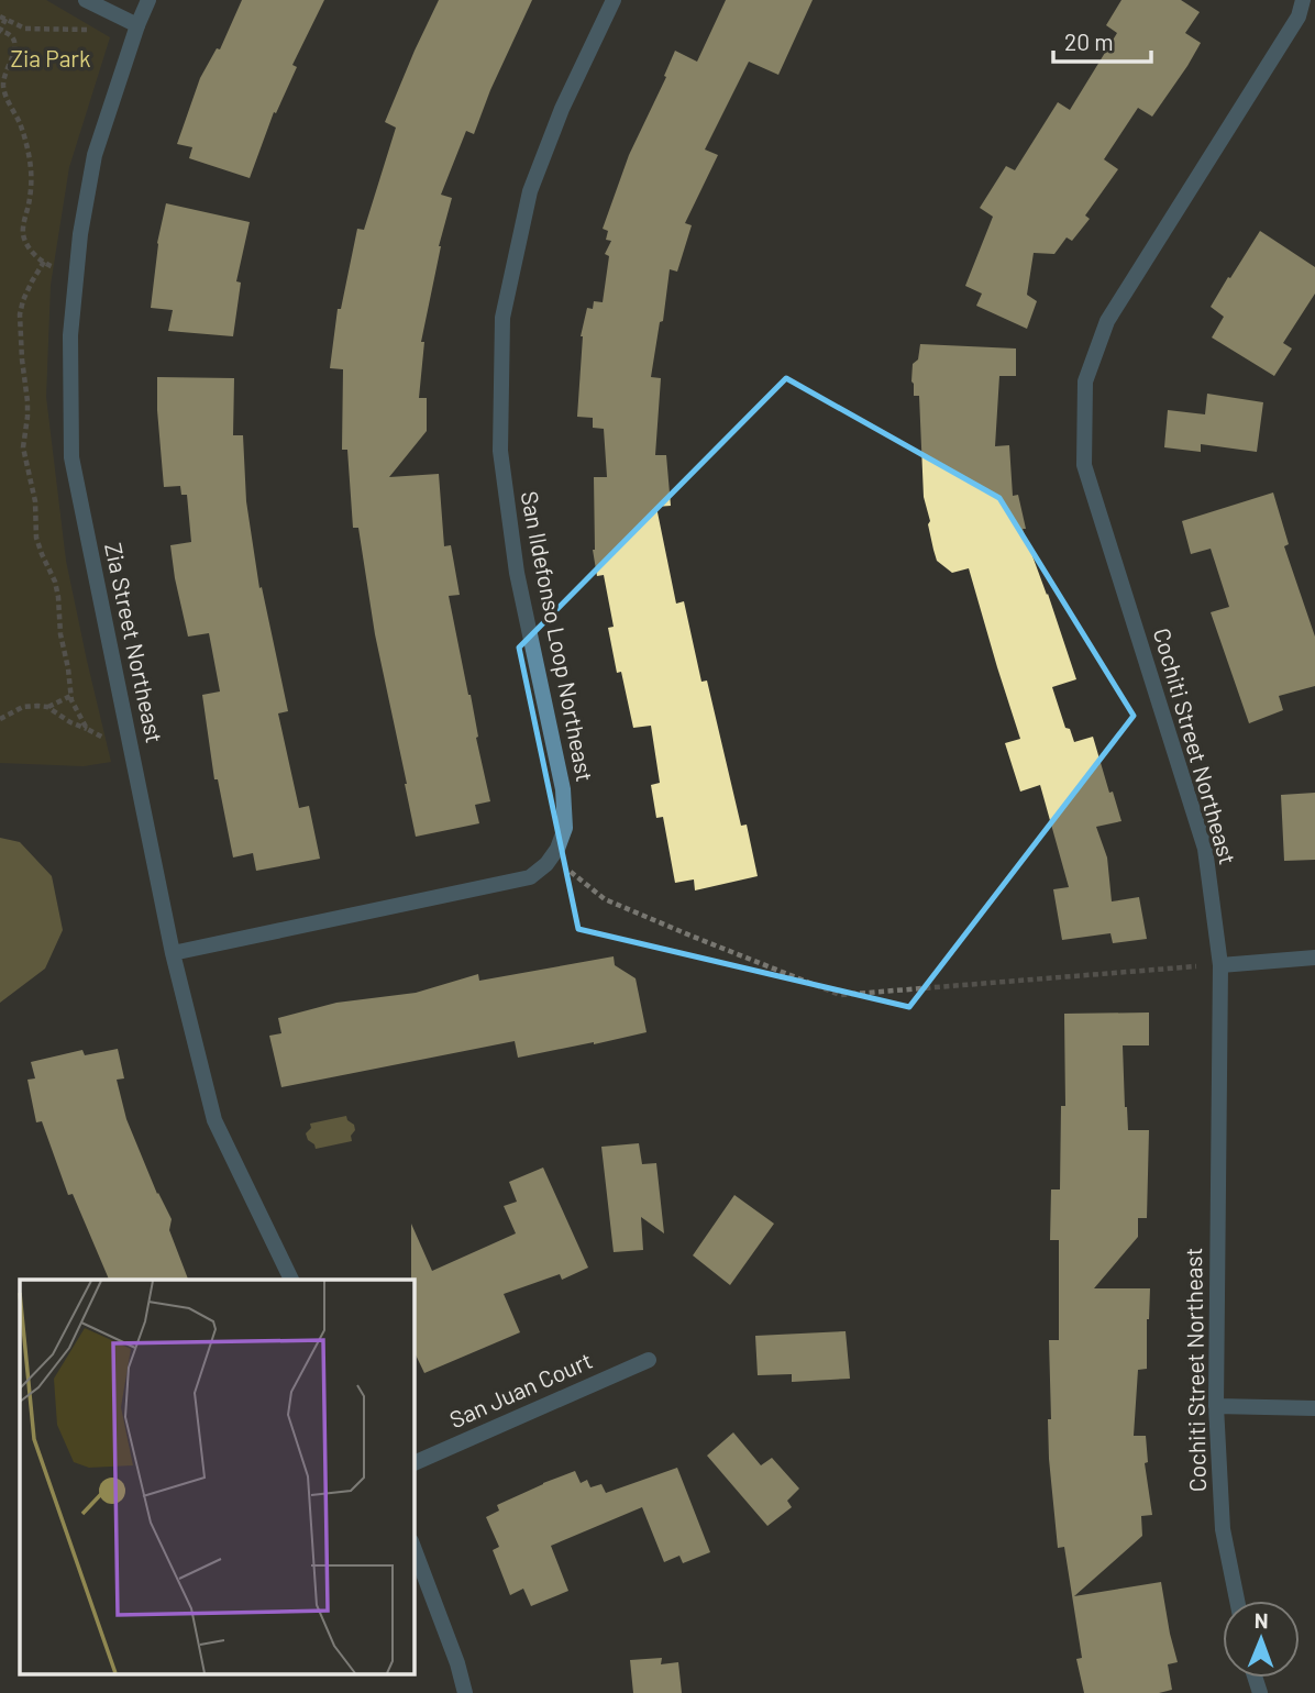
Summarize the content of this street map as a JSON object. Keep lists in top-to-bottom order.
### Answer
{
  "streets": {
    "street": [
      "San Ildefonso Loop Northeast",
      "Zia Street Northeast",
      "Cochiti Street Northeast",
      "San Juan Court"
    ]
  },
  "parks": ["Zia Park"],
  "scale_bar": "20 m",
  "north": "top"
}
